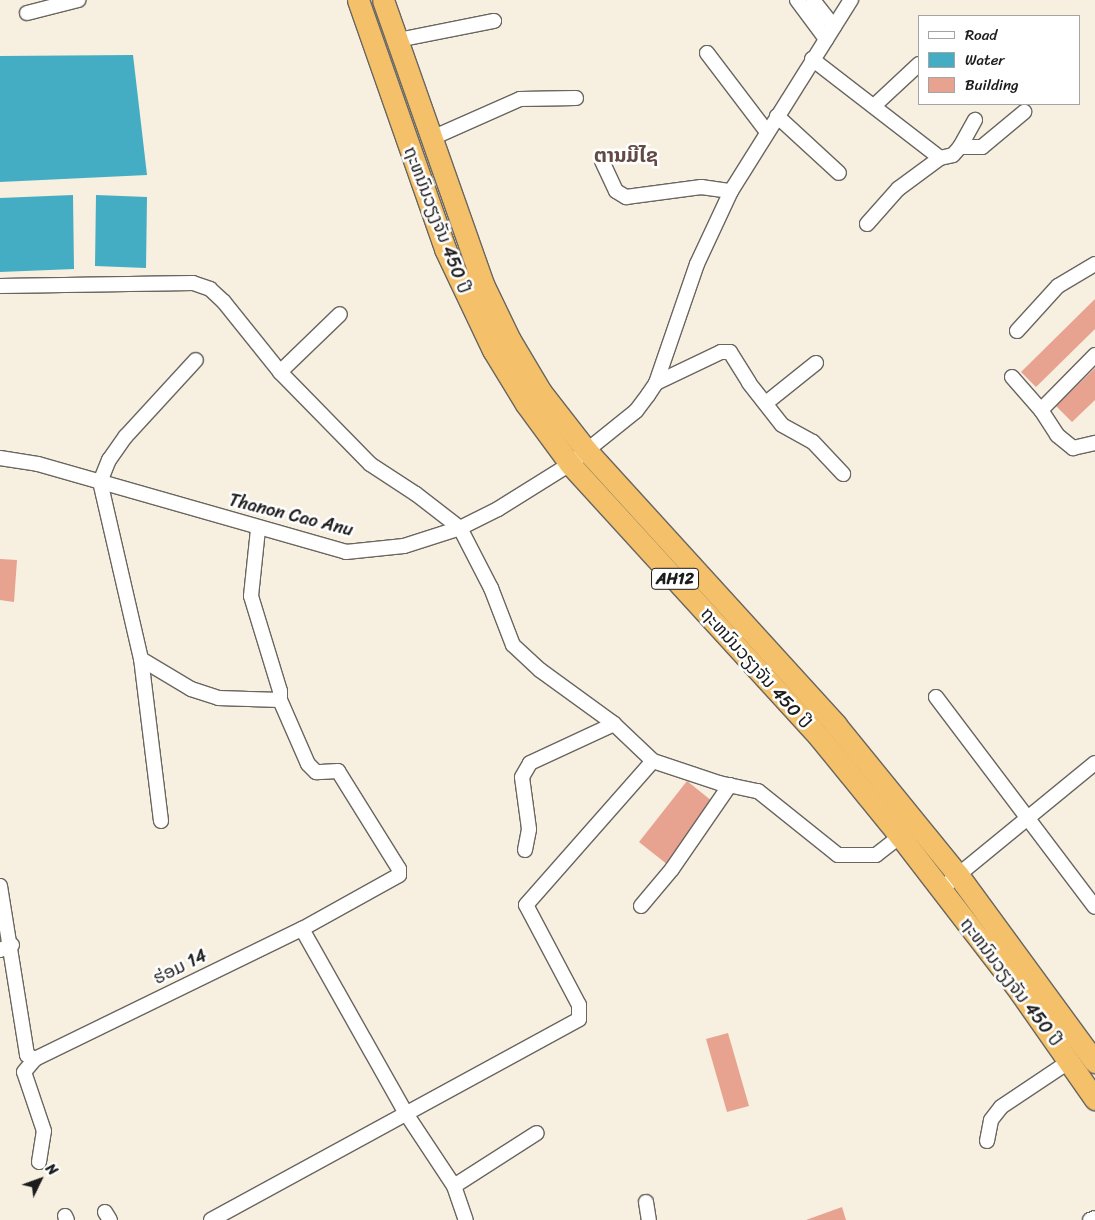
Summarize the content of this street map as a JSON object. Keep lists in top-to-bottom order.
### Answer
{
  "streets": {
    "highway": ["ຖະຫນົນວຽງຈັນ 450 ປີ", "AH12"],
    "street": ["Thanon Cao Anu", "ຮ່ອມ 14"]
  },
  "crossings": [
    ["ຖະຫນົນວຽງຈັນ 450 ປີ", "Thanon Cao Anu"]
  ],
  "districts": ["ຕານມີໄຊ"],
  "legend": ["Road", "Water", "Building"],
  "north": "top right"
}
